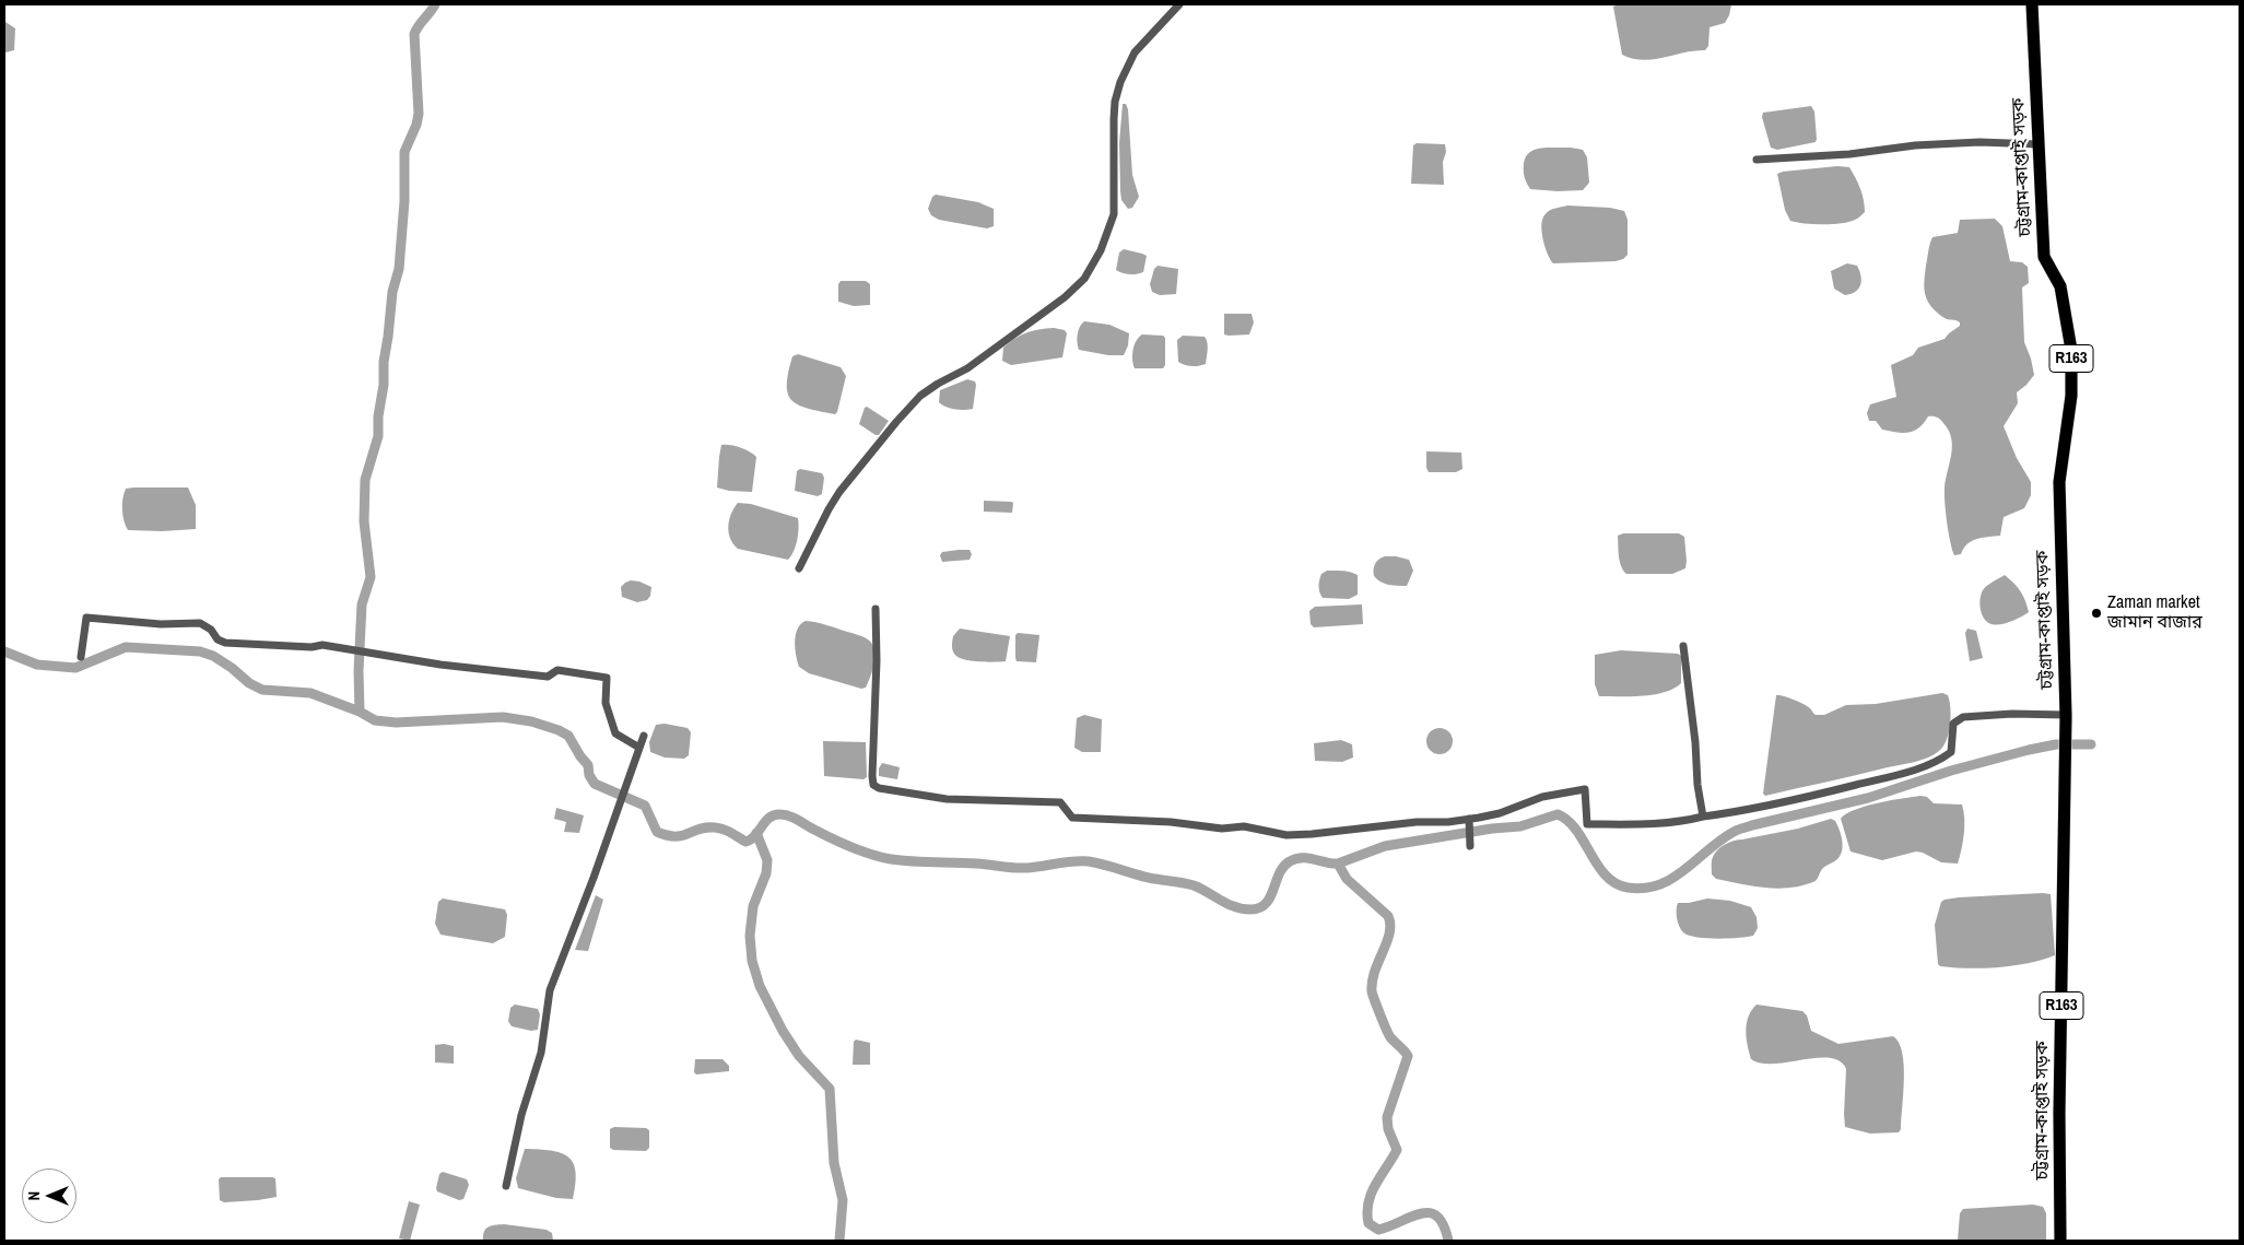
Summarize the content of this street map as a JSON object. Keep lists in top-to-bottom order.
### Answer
{
  "streets": {
    "main road": ["চট্টগ্রাম-কাপ্তাই সড়ক", "R163"]
  },
  "places": ["Zaman market জামান বাজার"],
  "north": "left"
}
